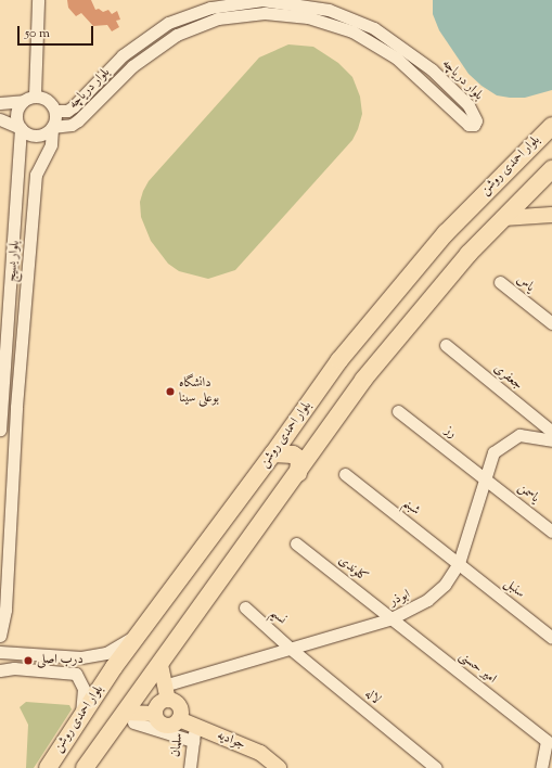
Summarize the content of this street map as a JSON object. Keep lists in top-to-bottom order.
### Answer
{
  "streets": {
    "highway": ["بلوار احمدی روشن"],
    "main road": ["جوادیه"],
    "street": [
      "بلوار دریاچه",
      "بلوار بسیج",
      "یاس",
      "جعفری",
      "رز",
      "یاسمن",
      "شبنم",
      "کلوندی",
      "سنبل",
      "ابوذر",
      "نسیم",
      "امیر حسنی",
      "لاله",
      "سلمان"
    ]
  },
  "crossings": [
    ["بلوار دریاچه", "بلوار بسیج"],
    ["رز", "یاسمن"],
    ["رز", "ابوذر"],
    ["یاسمن", "ابوذر"],
    ["شبنم", "سنبل"],
    ["شبنم", "ابوذر"],
    ["کلوندی", "ابوذر"],
    ["کلوندی", "امیر حسنی"],
    ["سنبل", "ابوذر"],
    ["ابوذر", "نسیم"],
    ["ابوذر", "امیر حسنی"],
    ["ابوذر", "لاله"],
    ["ابوذر", "جوادیه"],
    ["نسیم", "لاله"],
    ["جوادیه", "سلمان"]
  ],
  "places": ["دانشگاه بوعلی سینا", "درب اصلی"],
  "scale_bar": "50 m"
}
